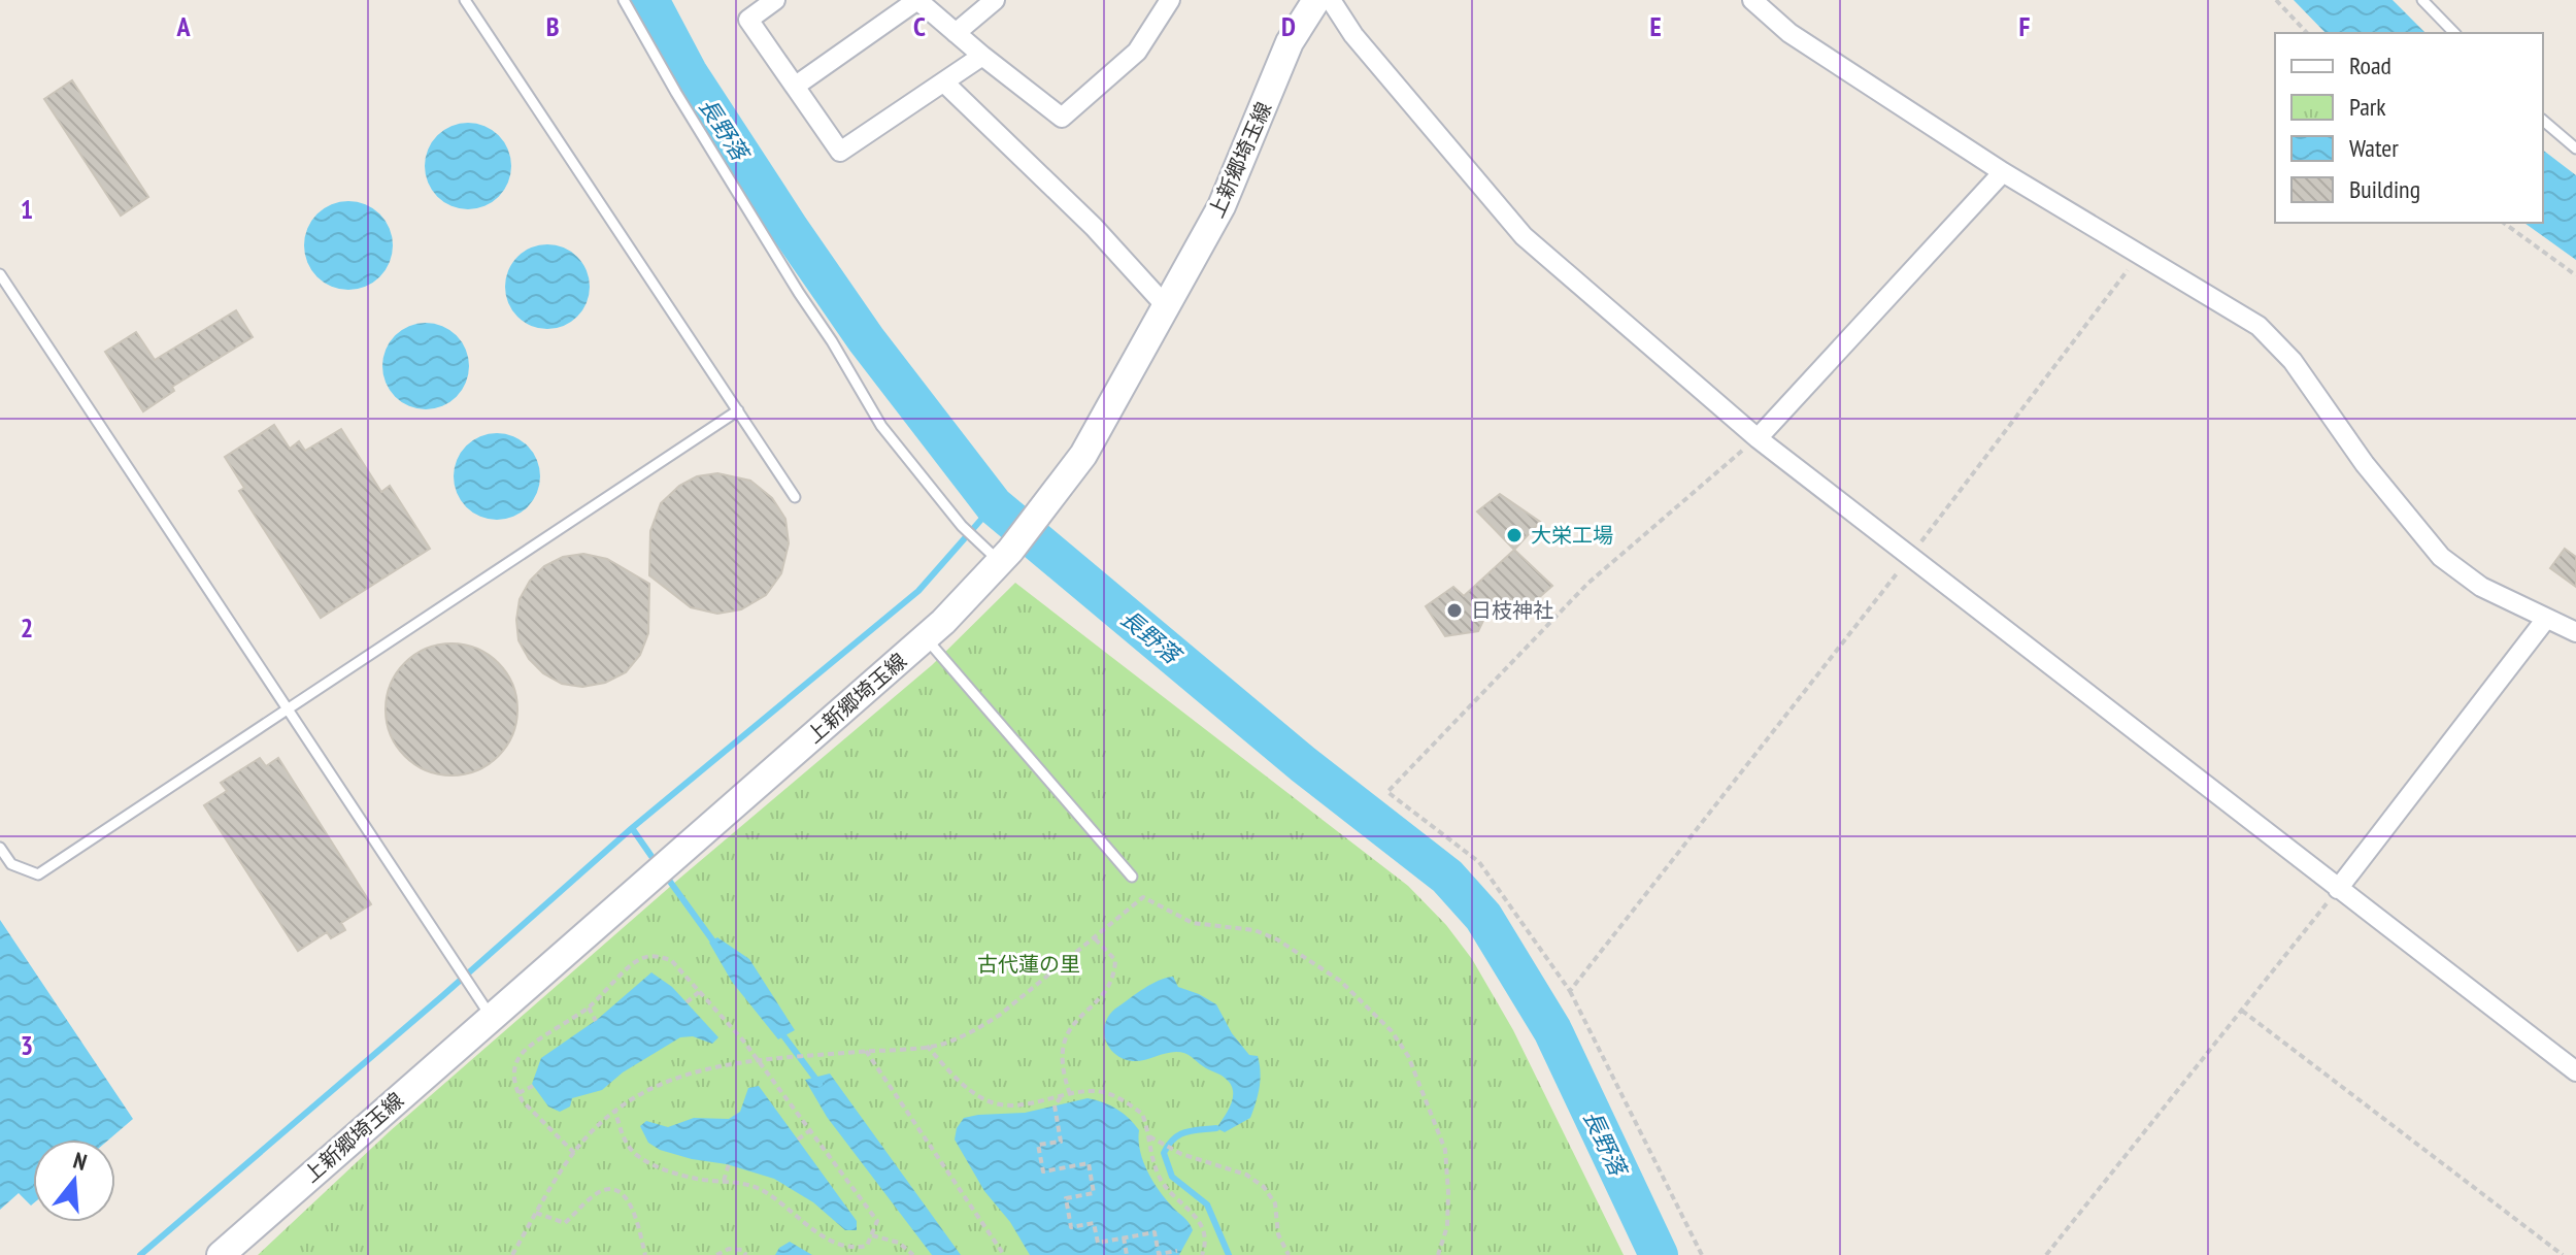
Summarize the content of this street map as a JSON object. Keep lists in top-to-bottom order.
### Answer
{
  "streets": {
    "main road": ["上新郷埼玉線"]
  },
  "water": ["長野落"],
  "parks": ["古代蓮の里"],
  "places": ["大栄工場", "日枝神社"],
  "legend": [
    "Road",
    "Park",
    "Water",
    "Building"
  ],
  "north": "top",
  "grid": {
    "columns": [
      "A",
      "B",
      "C",
      "D",
      "E",
      "F"
    ],
    "rows": ["1", "2", "3"]
  }
}
